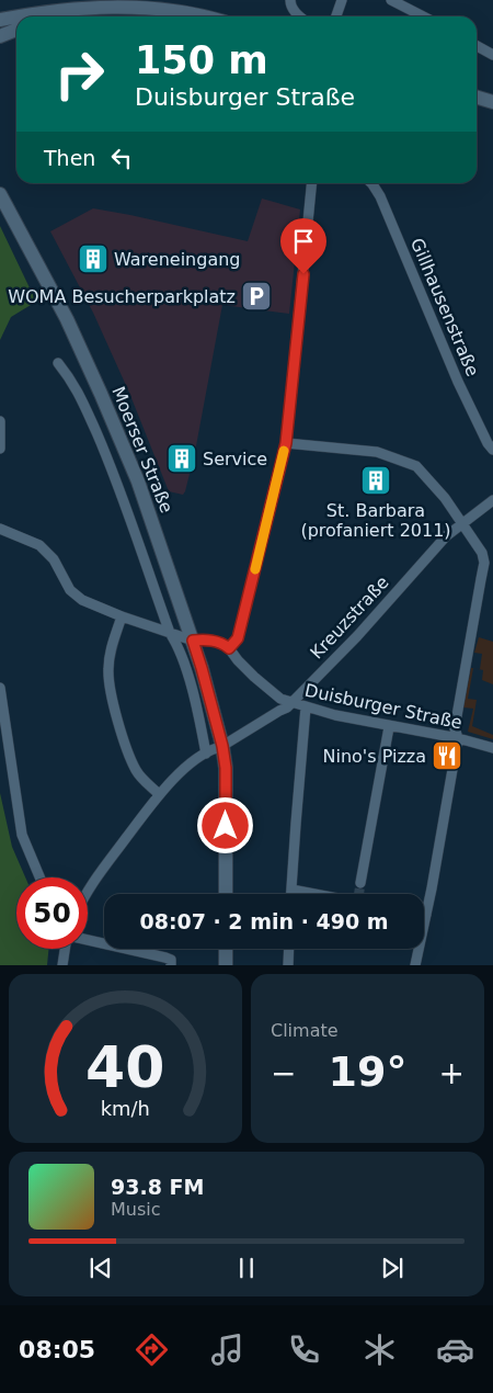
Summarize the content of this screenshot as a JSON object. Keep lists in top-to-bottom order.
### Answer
{
  "streets": {
    "main road": ["Moerser Straße"],
    "street": ["Gillhausenstraße", "Kreuzstraße", "Duisburger Straße"]
  },
  "crossings": [
    ["Moerser Straße", "Kreuzstraße"],
    ["Kreuzstraße", "Duisburger Straße"]
  ],
  "places": {
    "building": ["Wareneingang", "Service", "St. Barbara (profaniert 2011)"],
    "parking": ["WOMA Besucherparkplatz"],
    "restaurant": ["Nino's Pizza"]
  },
  "page": {
    "turn": ["150 m", "Duisburger Straße"],
    "then": "Then",
    "limit": "50",
    "trip": "08:07 · 2 min · 490 m",
    "tile": "Climate",
    "heat": ["−", "19°", "+"],
    "song": ["93.8 FM", "Music"],
    "tabs": "08:05",
    "gauge": ["40", "km/h"]
  }
}
